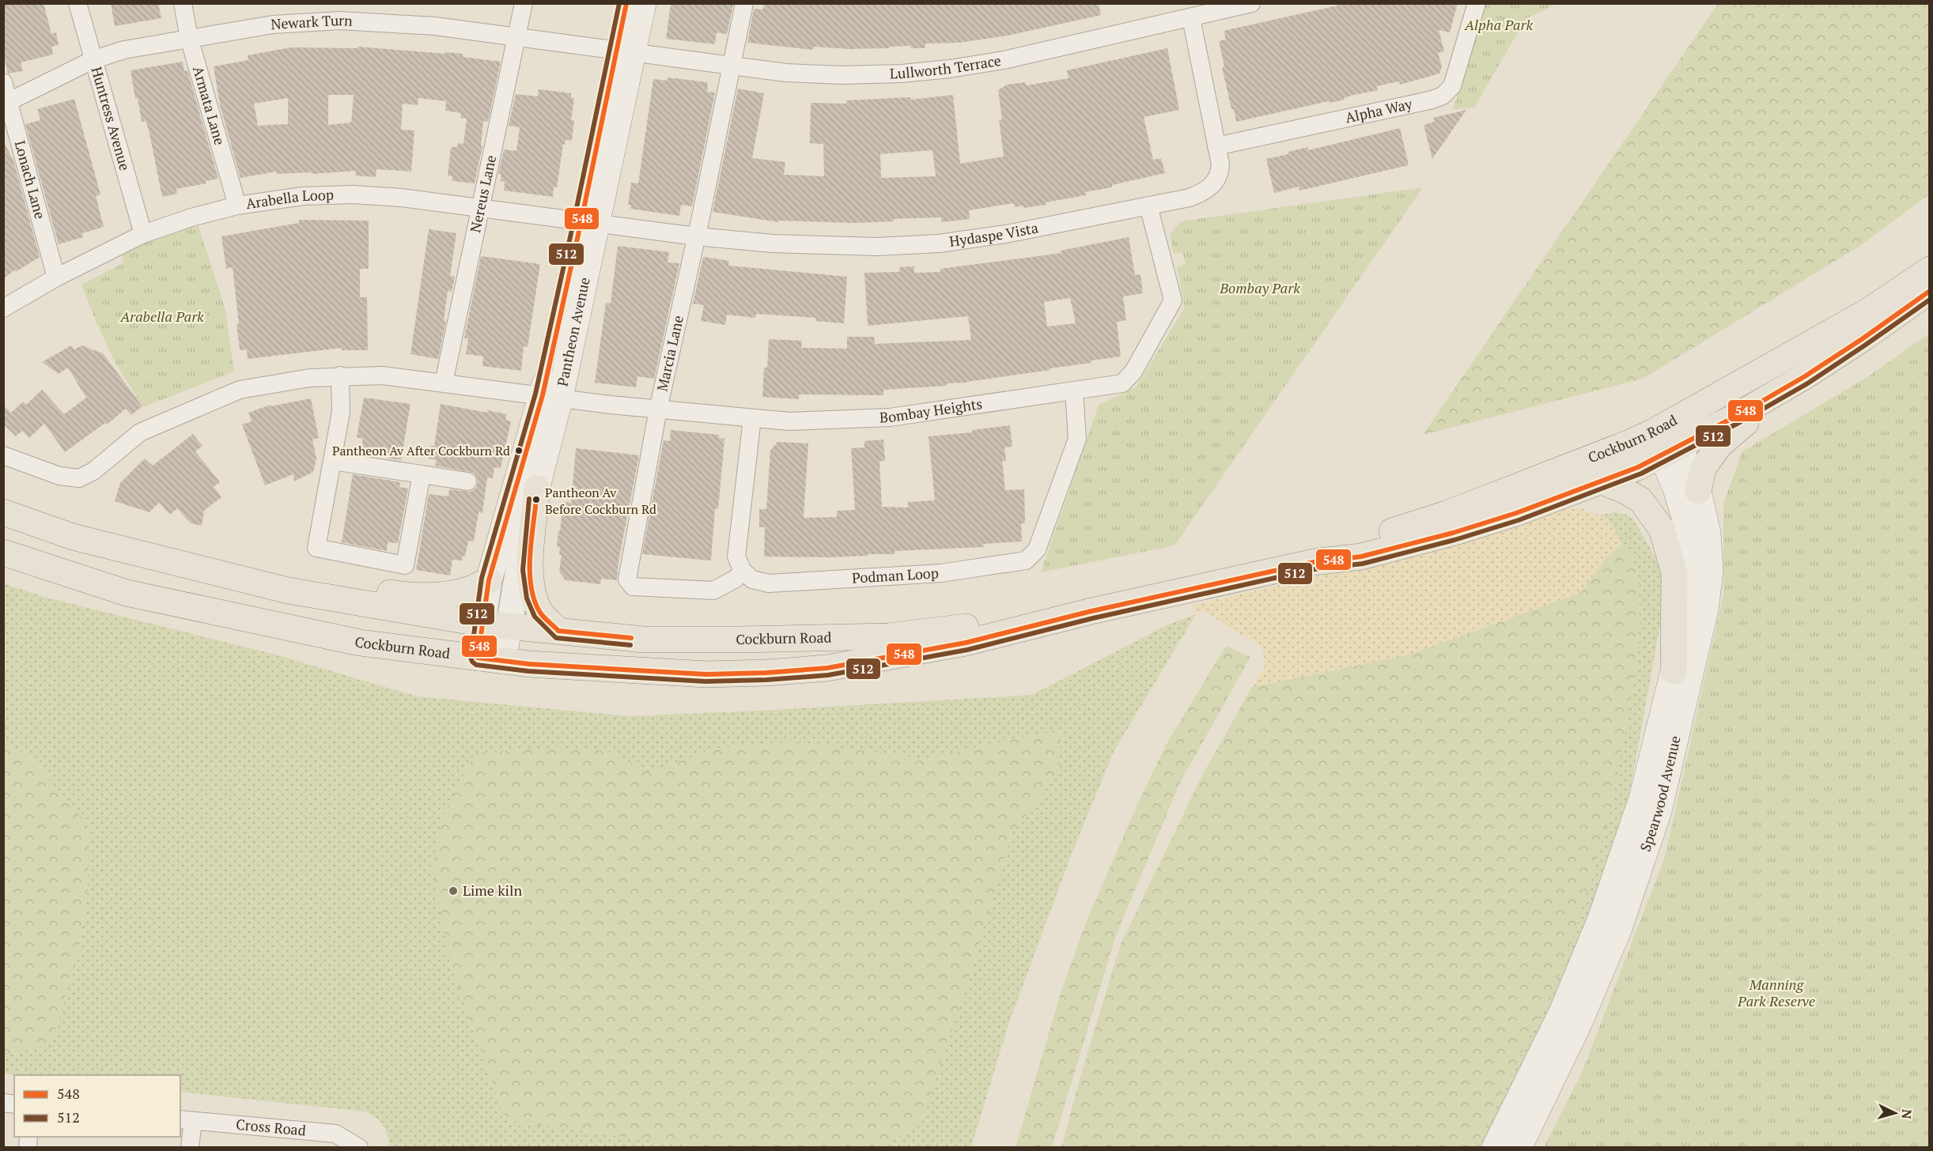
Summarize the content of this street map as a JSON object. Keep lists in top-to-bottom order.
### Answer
{
  "streets": {
    "main road": ["Pantheon Avenue", "Cockburn Road", "Spearwood Avenue"],
    "street": [
      "Newark Turn",
      "Lullworth Terrace",
      "Armata Lane",
      "Alpha Way",
      "Huntress Avenue",
      "Lonach Lane",
      "Nereus Lane",
      "Arabella Loop",
      "Hydaspe Vista",
      "Marcia Lane",
      "Bombay Heights",
      "Podman Loop",
      "Cross Road"
    ]
  },
  "crossings": [
    ["Newark Turn", "Lullworth Terrace"],
    ["Newark Turn", "Armata Lane"],
    ["Newark Turn", "Huntress Avenue"],
    ["Newark Turn", "Lonach Lane"],
    ["Newark Turn", "Nereus Lane"],
    ["Newark Turn", "Pantheon Avenue"],
    ["Lullworth Terrace", "Hydaspe Vista"],
    ["Lullworth Terrace", "Pantheon Avenue"],
    ["Lullworth Terrace", "Marcia Lane"],
    ["Armata Lane", "Arabella Loop"],
    ["Alpha Way", "Hydaspe Vista"],
    ["Huntress Avenue", "Arabella Loop"],
    ["Lonach Lane", "Arabella Loop"],
    ["Nereus Lane", "Arabella Loop"],
    ["Arabella Loop", "Hydaspe Vista"],
    ["Arabella Loop", "Pantheon Avenue"],
    ["Hydaspe Vista", "Pantheon Avenue"],
    ["Hydaspe Vista", "Marcia Lane"],
    ["Hydaspe Vista", "Bombay Heights"],
    ["Pantheon Avenue", "Bombay Heights"],
    ["Pantheon Avenue", "Cockburn Road"],
    ["Marcia Lane", "Bombay Heights"],
    ["Marcia Lane", "Podman Loop"],
    ["Bombay Heights", "Podman Loop"],
    ["Cockburn Road", "Spearwood Avenue"]
  ],
  "parks": [
    "Alpha Park",
    "Bombay Park",
    "Arabella Park",
    "Manning Park Reserve"
  ],
  "places": ["Pantheon Av After Cockburn Rd", "Pantheon Av Before Cockburn Rd", "Lime kiln"],
  "lines": ["transit line 548", "transit line 512"],
  "legend": ["548", "512"],
  "north": "right"
}
